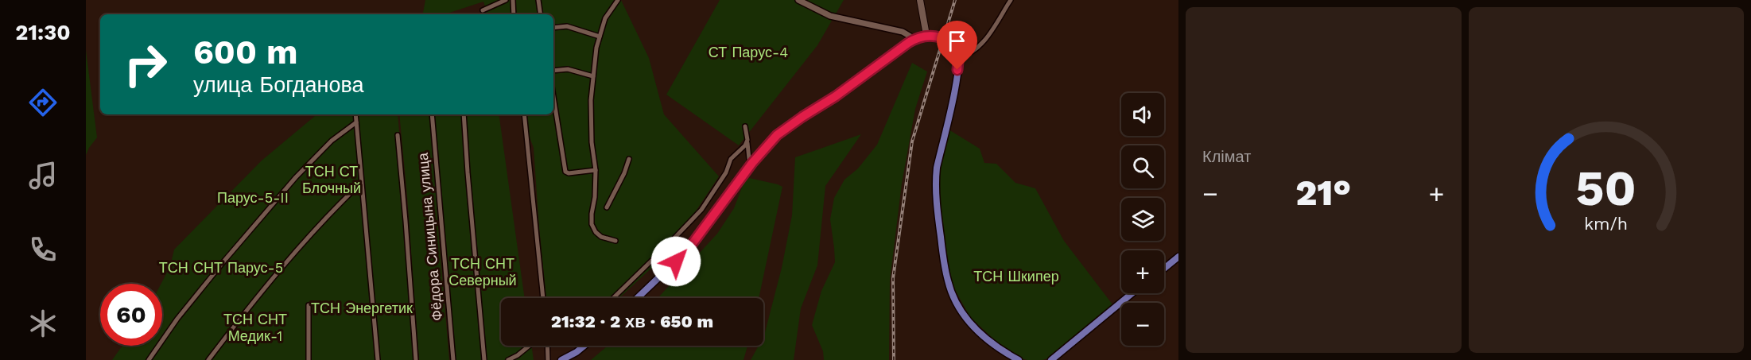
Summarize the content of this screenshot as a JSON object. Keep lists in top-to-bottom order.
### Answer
{
  "streets": {
    "street": ["Фёдора Синицына улица"]
  },
  "parks": [
    "СТ Парус-4",
    "ТСН СТ Блочный",
    "Парус-5-II",
    "ТСН СНТ Северный",
    "ТСН СНТ Парус-5",
    "ТСН Шкипер",
    "ТСН Энергетик",
    "ТСН СНТ Медик-1"
  ],
  "page": {
    "tabs": "21:30",
    "tile": "Клімат",
    "turn": ["600 m", "улица Богданова"],
    "map_buttons": ["+", "−"],
    "heat": ["−", "21°", "+"],
    "limit": "60",
    "trip": "21:32 · 2 хв · 650 m",
    "gauge": ["50", "km/h"]
  }
}
